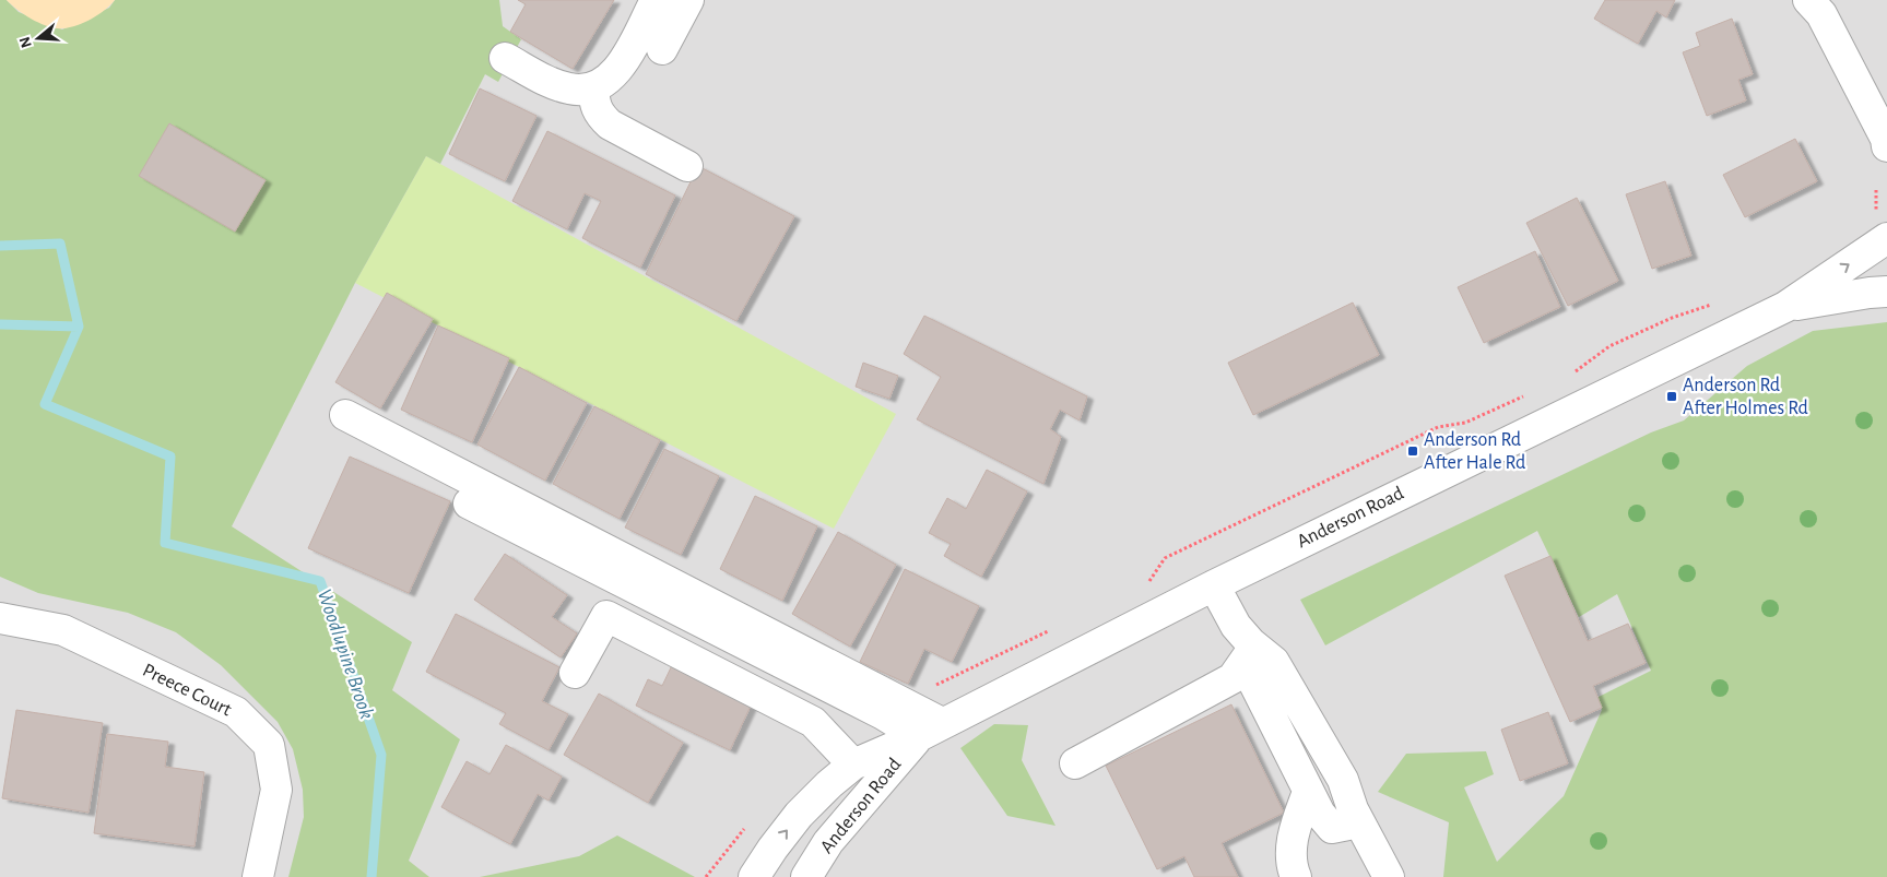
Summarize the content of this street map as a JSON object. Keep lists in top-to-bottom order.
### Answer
{
  "streets": {
    "street": ["Anderson Road", "Preece Court"]
  },
  "water": ["Woodlupine Brook"],
  "places": {
    "transit": ["Anderson Rd After Holmes Rd", "Anderson Rd After Hale Rd"]
  },
  "north": "left"
}
